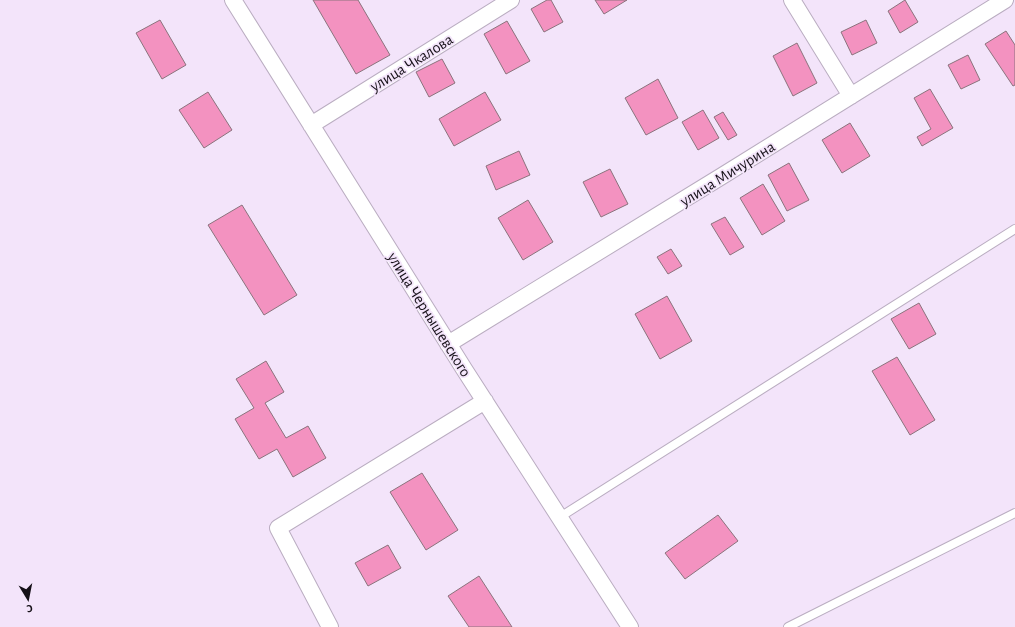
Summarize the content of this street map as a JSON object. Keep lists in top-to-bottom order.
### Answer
{
  "streets": {
    "street": ["улица Чкалова", "улица Мичурина", "улица Чернышевского"]
  },
  "crossings": [
    ["улица Чкалова", "улица Чернышевского"],
    ["улица Мичурина", "улица Чернышевского"]
  ],
  "north": "bottom"
}
